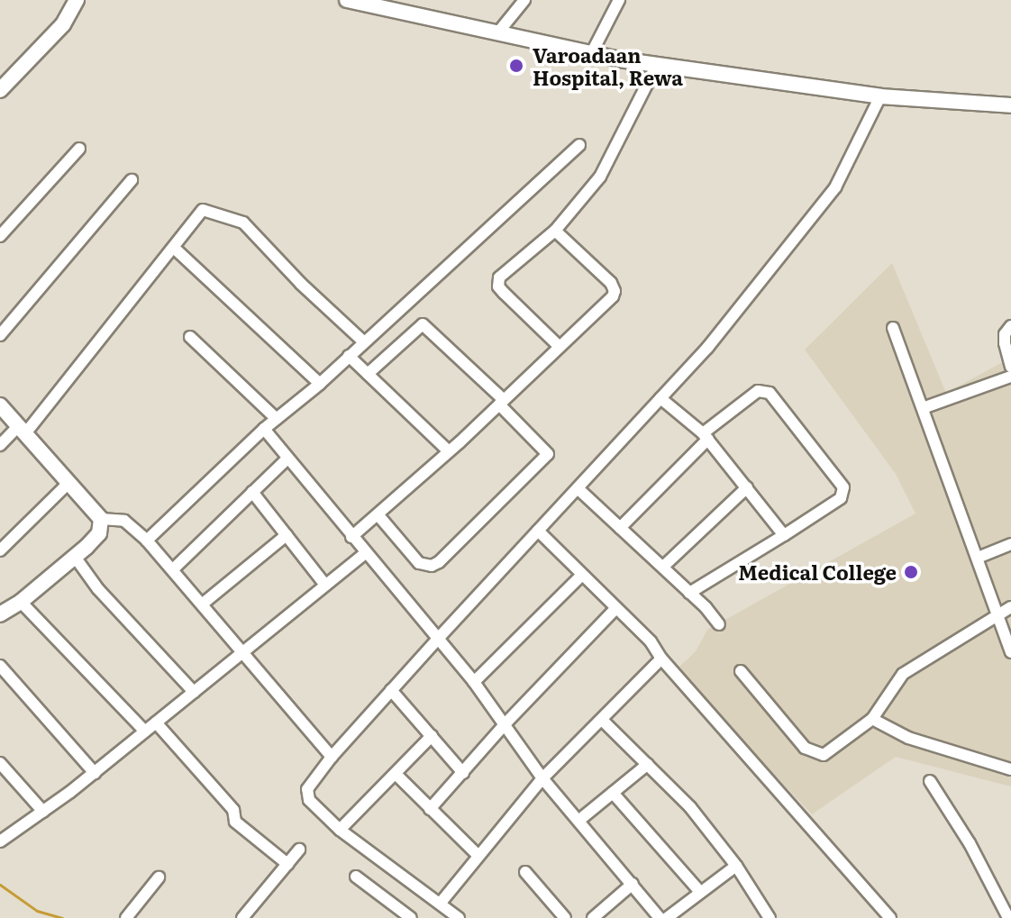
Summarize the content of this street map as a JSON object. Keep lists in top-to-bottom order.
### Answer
{
  "places": ["Varoadaan Hospital, Rewa", "Medical College"]
}
